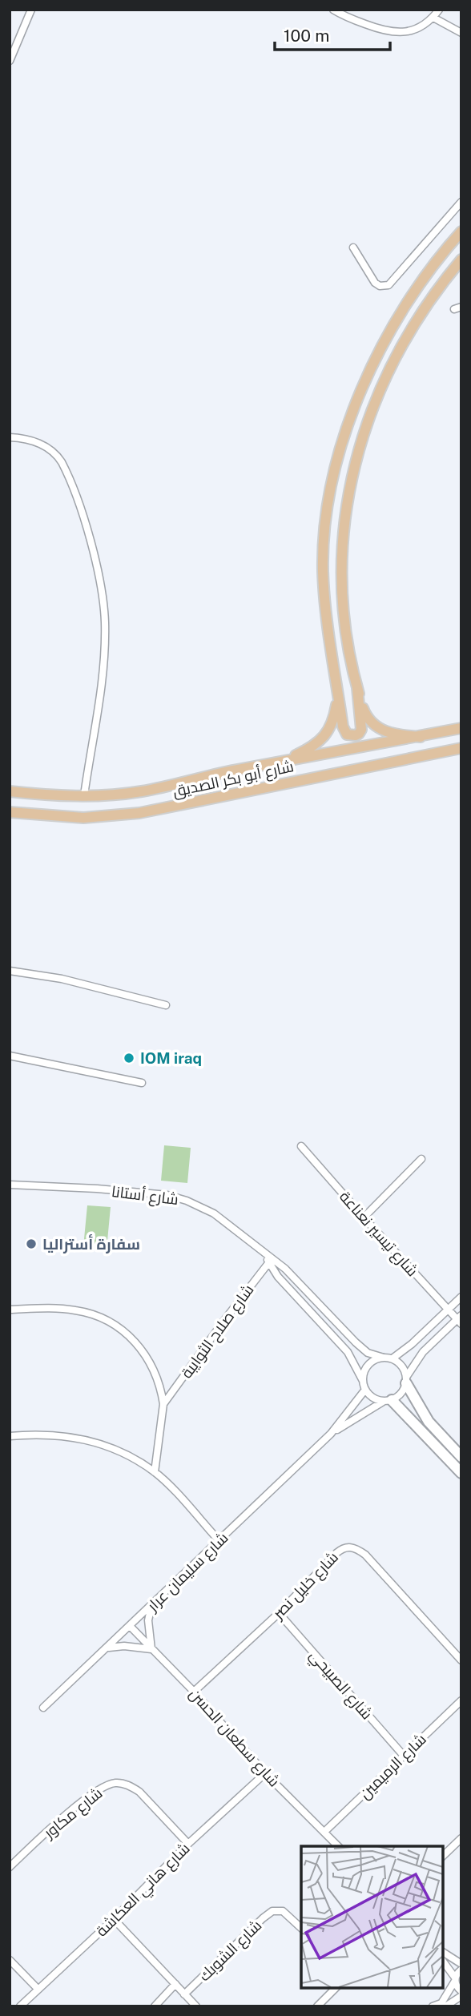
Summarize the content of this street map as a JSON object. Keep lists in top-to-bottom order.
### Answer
{
  "streets": {
    "main road": ["شارع أبو بكر الصديق"],
    "street": [
      "شارع أستانا",
      "شارع تيسير نعناعة",
      "شارع صلاح الثوايبة",
      "شارع سليمان عرار",
      "شارع خليل نصر",
      "شارع الصبيحي",
      "شارع سطعان الحسن",
      "شارع الرميمين",
      "شارع مكاور",
      "شارع هاني العكاشة",
      "شارع الشوبك"
    ]
  },
  "crossings": [
    ["شارع أستانا", "شارع صلاح الثوايبة"],
    ["شارع أستانا", "شارع سليمان عرار"],
    ["شارع سليمان عرار", "شارع سطعان الحسن"],
    ["شارع خليل نصر", "شارع الصبيحي"],
    ["شارع خليل نصر", "شارع سطعان الحسن"],
    ["شارع الصبيحي", "شارع الرميمين"],
    ["شارع سطعان الحسن", "شارع الرميمين"],
    ["شارع سطعان الحسن", "شارع هاني العكاشة"],
    ["شارع مكاور", "شارع هاني العكاشة"]
  ],
  "places": ["IOM iraq", "سفارة أستراليا"],
  "scale_bar": "100 m"
}
